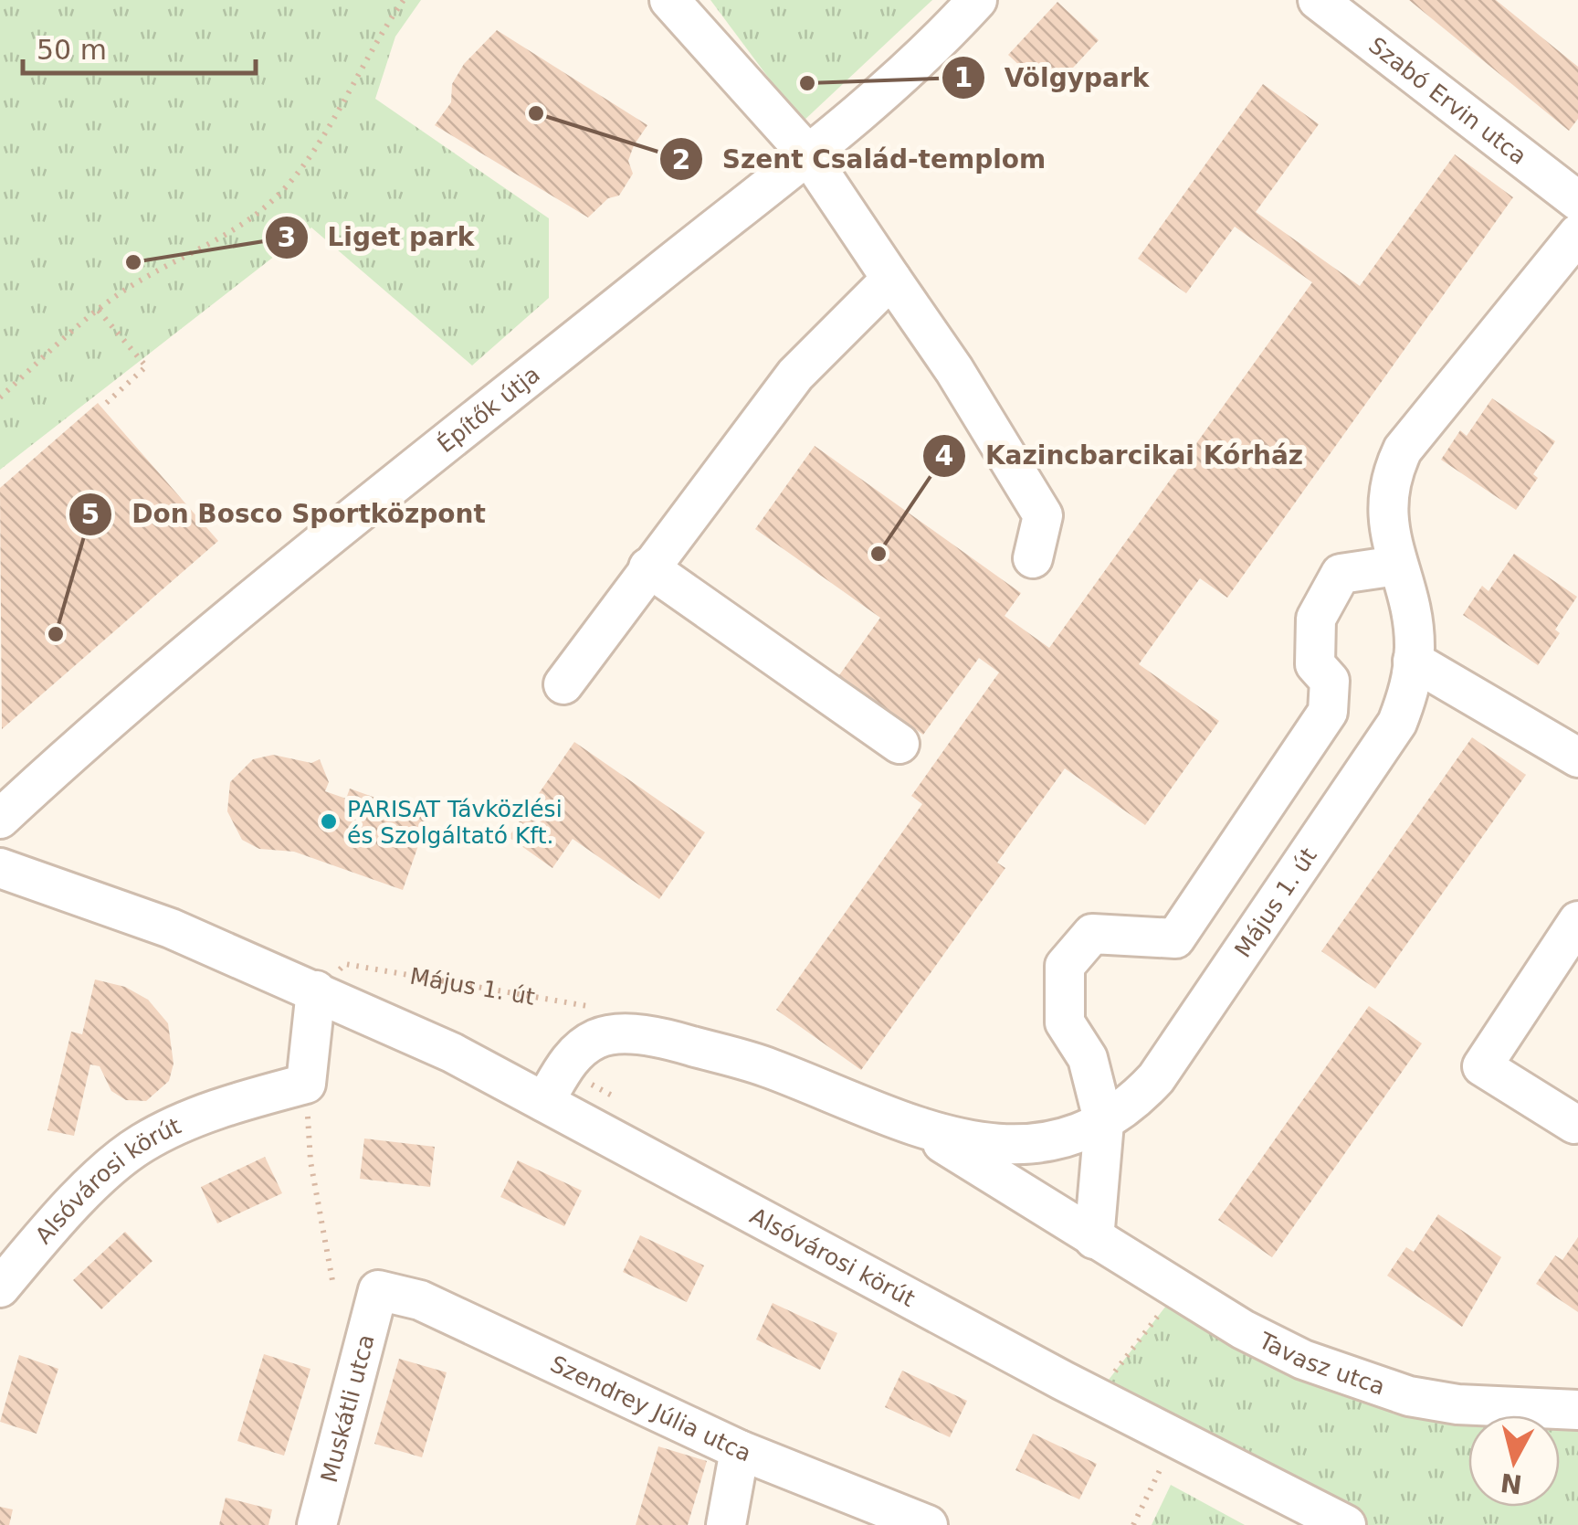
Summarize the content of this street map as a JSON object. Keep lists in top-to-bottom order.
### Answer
{
  "streets": {
    "street": [
      "Szabó Ervin utca",
      "Építők útja",
      "Május 1. út",
      "Alsóvárosi körút",
      "Tavasz utca",
      "Muskátli utca",
      "Szendrey Júlia utca"
    ]
  },
  "crossings": [
    ["Május 1. út", "Alsóvárosi körút"],
    ["Május 1. út", "Tavasz utca"],
    ["Muskátli utca", "Szendrey Júlia utca"]
  ],
  "places": [
    "Völgypark",
    "Szent Család-templom",
    "Liget park",
    "Kazincbarcikai Kórház",
    "Don Bosco Sportközpont",
    "PARISAT Távközlési és Szolgáltató Kft."
  ],
  "scale_bar": "50 m",
  "north": "bottom"
}
